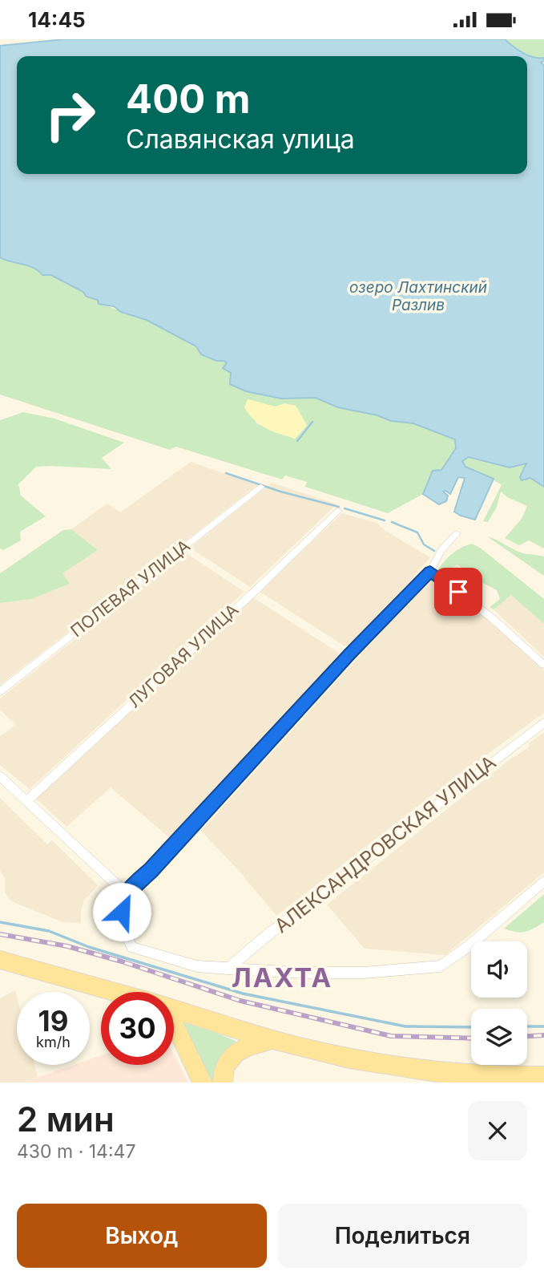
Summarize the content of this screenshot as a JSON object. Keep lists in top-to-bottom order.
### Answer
{
  "streets": {
    "street": ["ПОЛЕВАЯ УЛИЦА", "ЛУГОВАЯ УЛИЦА", "АЛЕКСАНДРОВСКАЯ УЛИЦА"]
  },
  "districts": ["ЛАХТА"],
  "water": ["озеро Лахтинский Разлив"],
  "page": {
    "status": "14:45",
    "turn": ["400 m", "Славянская улица"],
    "speed": "19 km/h",
    "limit": "30",
    "heading": ["2 мин", "430 m · 14:47"],
    "buttons": ["Выход", "Поделиться"]
  }
}
